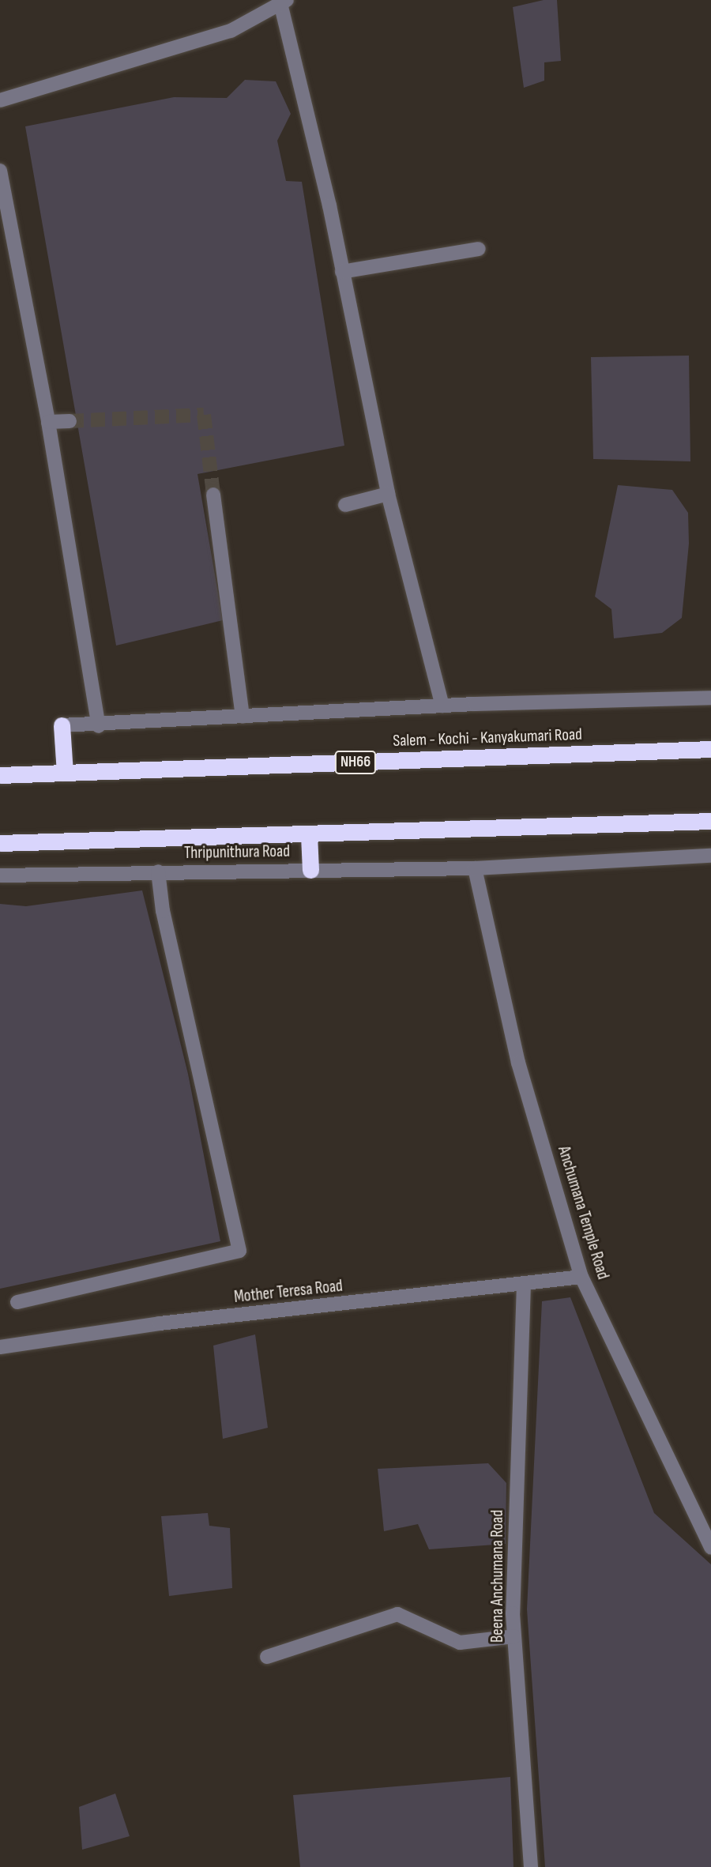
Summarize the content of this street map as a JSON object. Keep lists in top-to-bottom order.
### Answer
{
  "streets": {
    "highway": ["Salem - Kochi - Kanyakumari Road", "NH66"],
    "street": [
      "Thripunithura Road",
      "Anchumana Temple Road",
      "Mother Teresa Road",
      "Beena Anchumana Road"
    ]
  },
  "crossings": [
    ["Thripunithura Road", "Anchumana Temple Road"],
    ["Anchumana Temple Road", "Mother Teresa Road"],
    ["Mother Teresa Road", "Beena Anchumana Road"]
  ]
}
